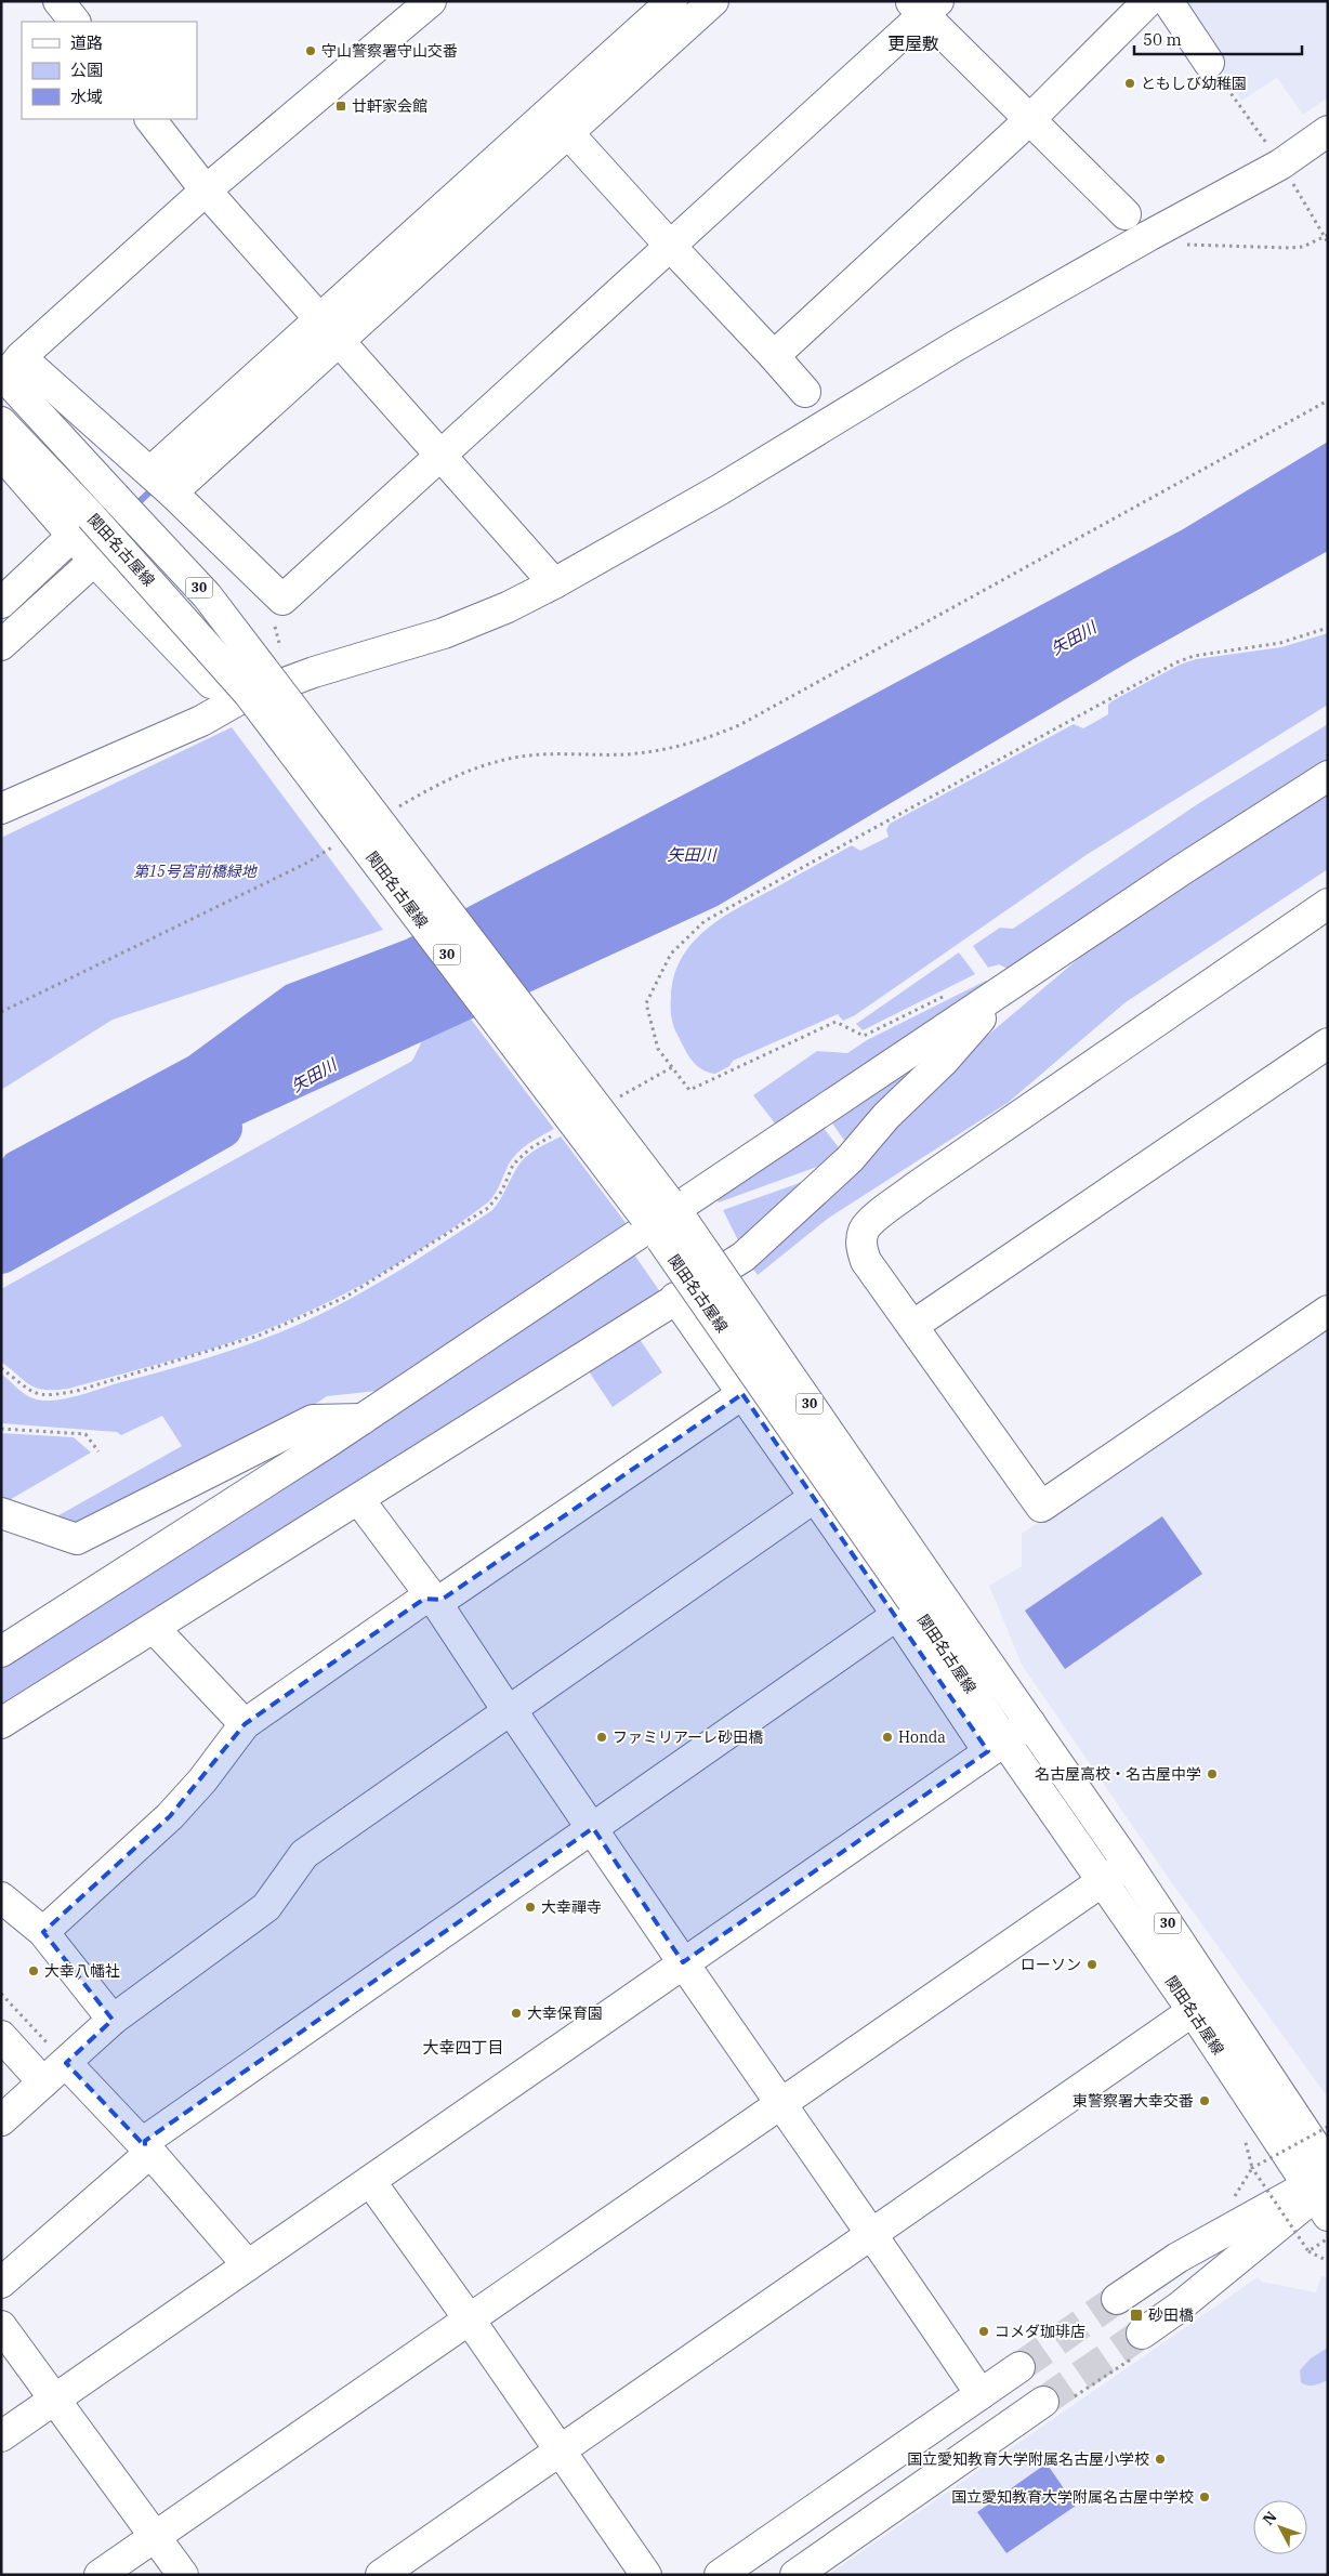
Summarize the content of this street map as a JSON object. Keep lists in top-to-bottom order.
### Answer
{
  "streets": {
    "street": ["関田名古屋線", "30"]
  },
  "districts": ["更屋敷", "大幸四丁目"],
  "water": ["矢田川"],
  "parks": ["第15号宮前橋緑地"],
  "places": {
    "other": [
      "守山警察署守山交番",
      "ともしび幼稚園",
      "ファミリアーレ砂田橋",
      "Honda",
      "名古屋高校・名古屋中学",
      "大幸禪寺",
      "ローソン",
      "大幸八幡社",
      "大幸保育園",
      "東警察署大幸交番",
      "コメダ珈琲店",
      "国立愛知教育大学附属名古屋小学校",
      "国立愛知教育大学附属名古屋中学校"
    ],
    "transit": ["廿軒家会館", "砂田橋"]
  },
  "legend": ["道路", "公園", "水域"],
  "scale_bar": "50 m",
  "north": "top left"
}
